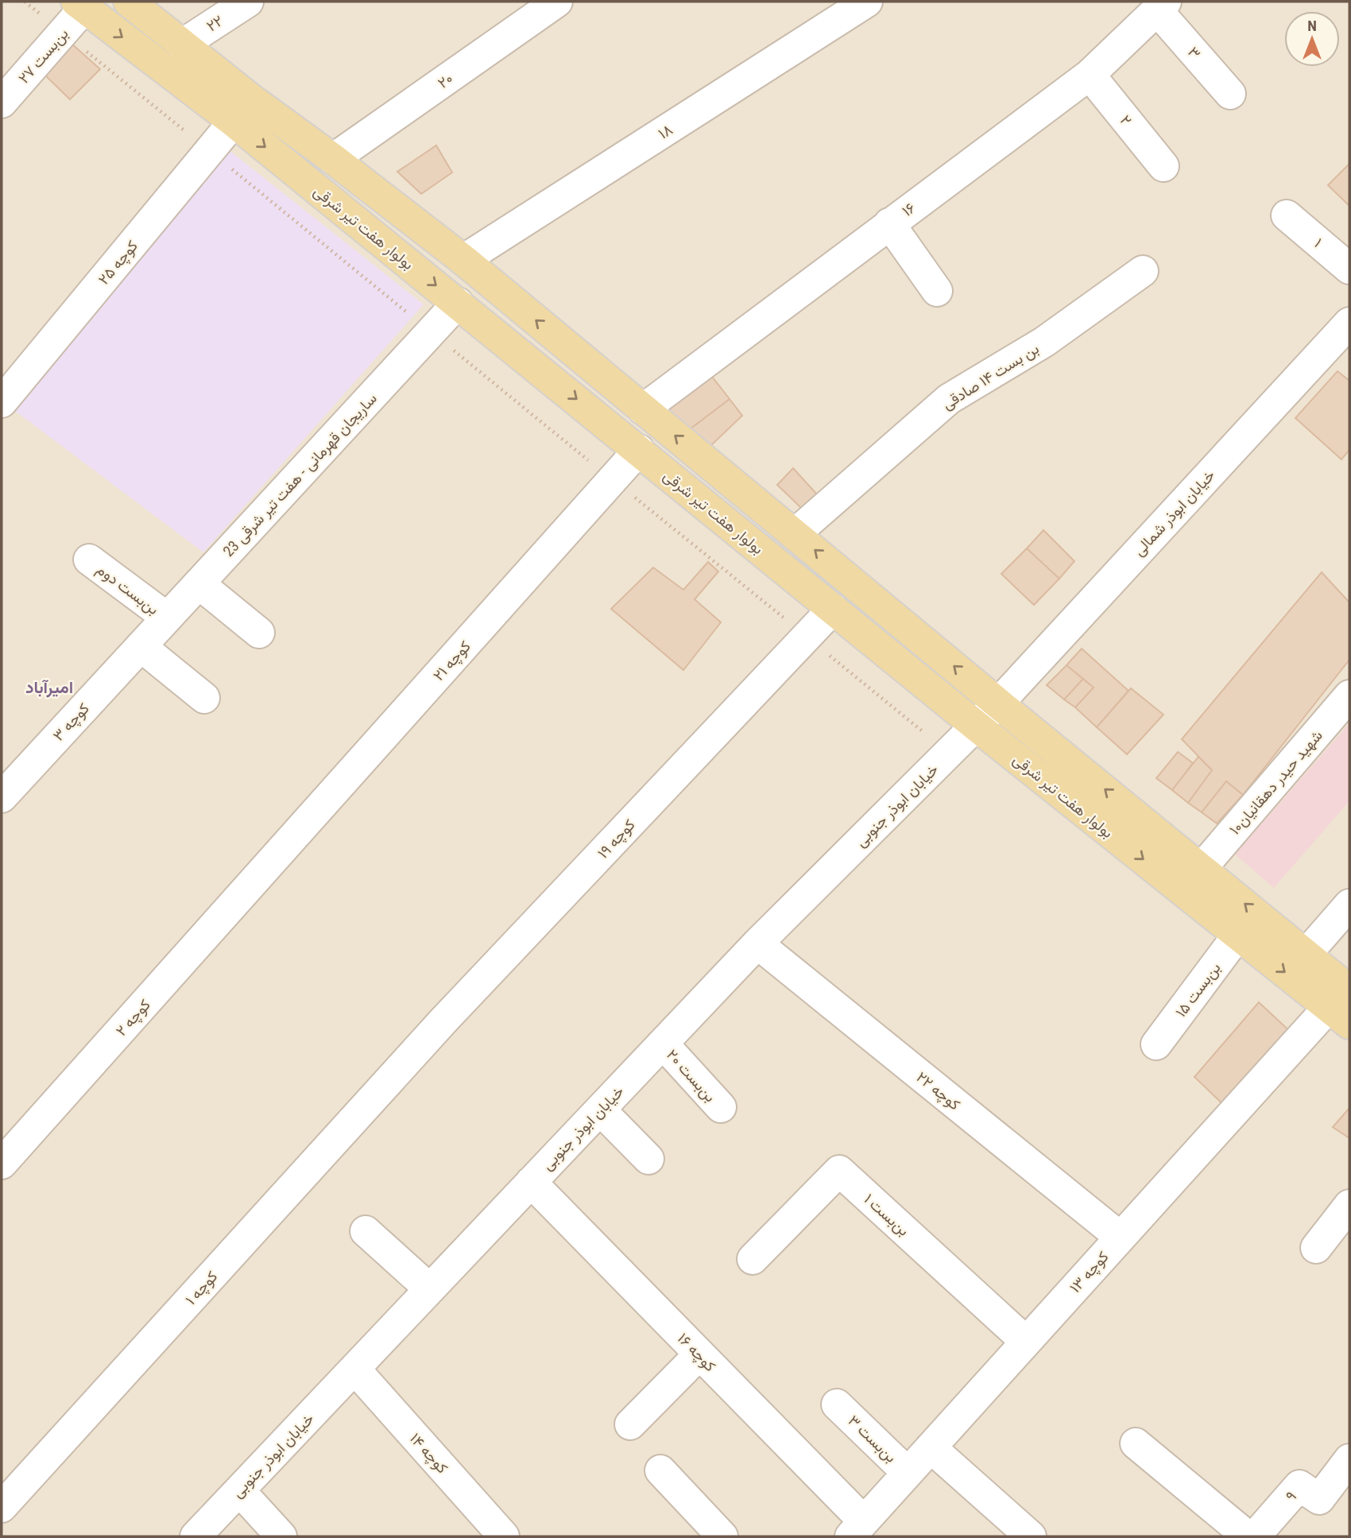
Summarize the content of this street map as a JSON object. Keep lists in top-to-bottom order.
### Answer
{
  "streets": {
    "main road": ["بولوار هفت تیر شرقی"],
    "street": [
      "۲۲",
      "۳",
      "بن‌بست ۲۷",
      "۲۰",
      "۲",
      "۱۸",
      "۱۶",
      "۱",
      "کوچه ۲۵",
      "بن بست ۱۴ صادقی",
      "ساریجان قهرمانی - هفت تیر شرقی 23",
      "خیابان ابوذر شمالی",
      "بن‌بست دوم",
      "کوچه ۲۱",
      "کوچه ۳",
      "شهید حیدر دهقانیان۱۰",
      "خیابان ابوذر جنوبی",
      "کوچه ۱۹",
      "بن‌بست ۱۵",
      "کوچه ۲",
      "بن‌بست ۲۰",
      "کوچه ۲۲",
      "بن‌بست ۱",
      "کوچه ۱۳",
      "کوچه ۱",
      "کوچه ۱۶",
      "بن‌بست ۳",
      "کوچه ۱۴",
      "۹"
    ]
  },
  "crossings": [
    ["۲۲", "بولوار هفت تیر شرقی"],
    ["۳", "۱۶"],
    ["بن‌بست ۲۷", "بولوار هفت تیر شرقی"],
    ["۲۰", "بولوار هفت تیر شرقی"],
    ["۲", "۱۶"],
    ["۱۸", "بولوار هفت تیر شرقی"],
    ["۱۶", "بولوار هفت تیر شرقی"],
    ["بولوار هفت تیر شرقی", "کوچه ۲۵"],
    ["بولوار هفت تیر شرقی", "بن بست ۱۴ صادقی"],
    ["بولوار هفت تیر شرقی", "ساریجان قهرمانی - هفت تیر شرقی 23"],
    ["بولوار هفت تیر شرقی", "خیابان ابوذر شمالی"],
    ["بولوار هفت تیر شرقی", "کوچه ۲۱"],
    ["بولوار هفت تیر شرقی", "شهید حیدر دهقانیان۱۰"],
    ["بولوار هفت تیر شرقی", "خیابان ابوذر جنوبی"],
    ["بولوار هفت تیر شرقی", "کوچه ۱۹"],
    ["بولوار هفت تیر شرقی", "بن‌بست ۱۵"],
    ["بولوار هفت تیر شرقی", "کوچه ۱۳"],
    ["ساریجان قهرمانی - هفت تیر شرقی 23", "بن‌بست دوم"],
    ["ساریجان قهرمانی - هفت تیر شرقی 23", "کوچه ۳"],
    ["خیابان ابوذر شمالی", "خیابان ابوذر جنوبی"],
    ["کوچه ۲۱", "کوچه ۲"],
    ["خیابان ابوذر جنوبی", "بن‌بست ۲۰"],
    ["خیابان ابوذر جنوبی", "کوچه ۲۲"],
    ["خیابان ابوذر جنوبی", "کوچه ۱۶"],
    ["خیابان ابوذر جنوبی", "کوچه ۱۴"],
    ["کوچه ۱۹", "کوچه ۱"],
    ["کوچه ۲۲", "کوچه ۱۳"],
    ["بن‌بست ۱", "کوچه ۱۳"],
    ["کوچه ۱۳", "کوچه ۱۶"],
    ["کوچه ۱۳", "بن‌بست ۳"]
  ],
  "districts": ["امیرآباد"],
  "north": "top"
}
